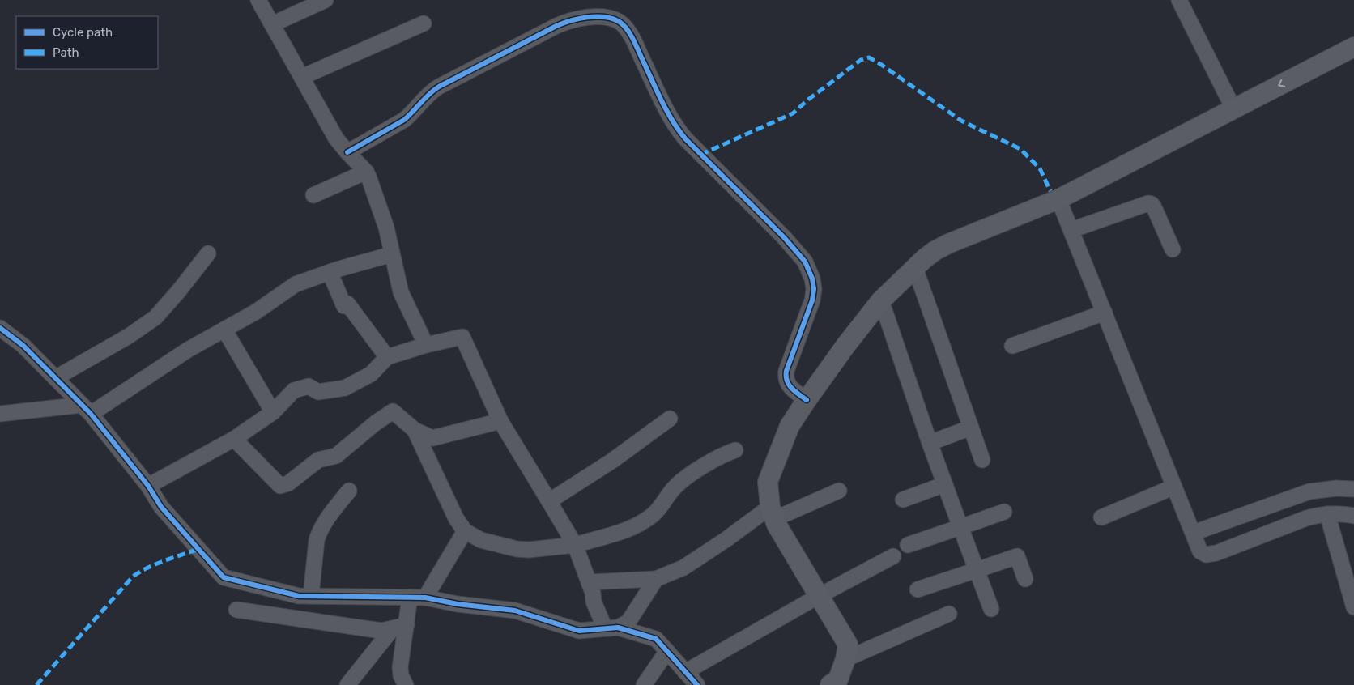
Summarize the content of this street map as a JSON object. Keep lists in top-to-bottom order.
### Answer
{
  "legend": ["Cycle path", "Path"]
}
